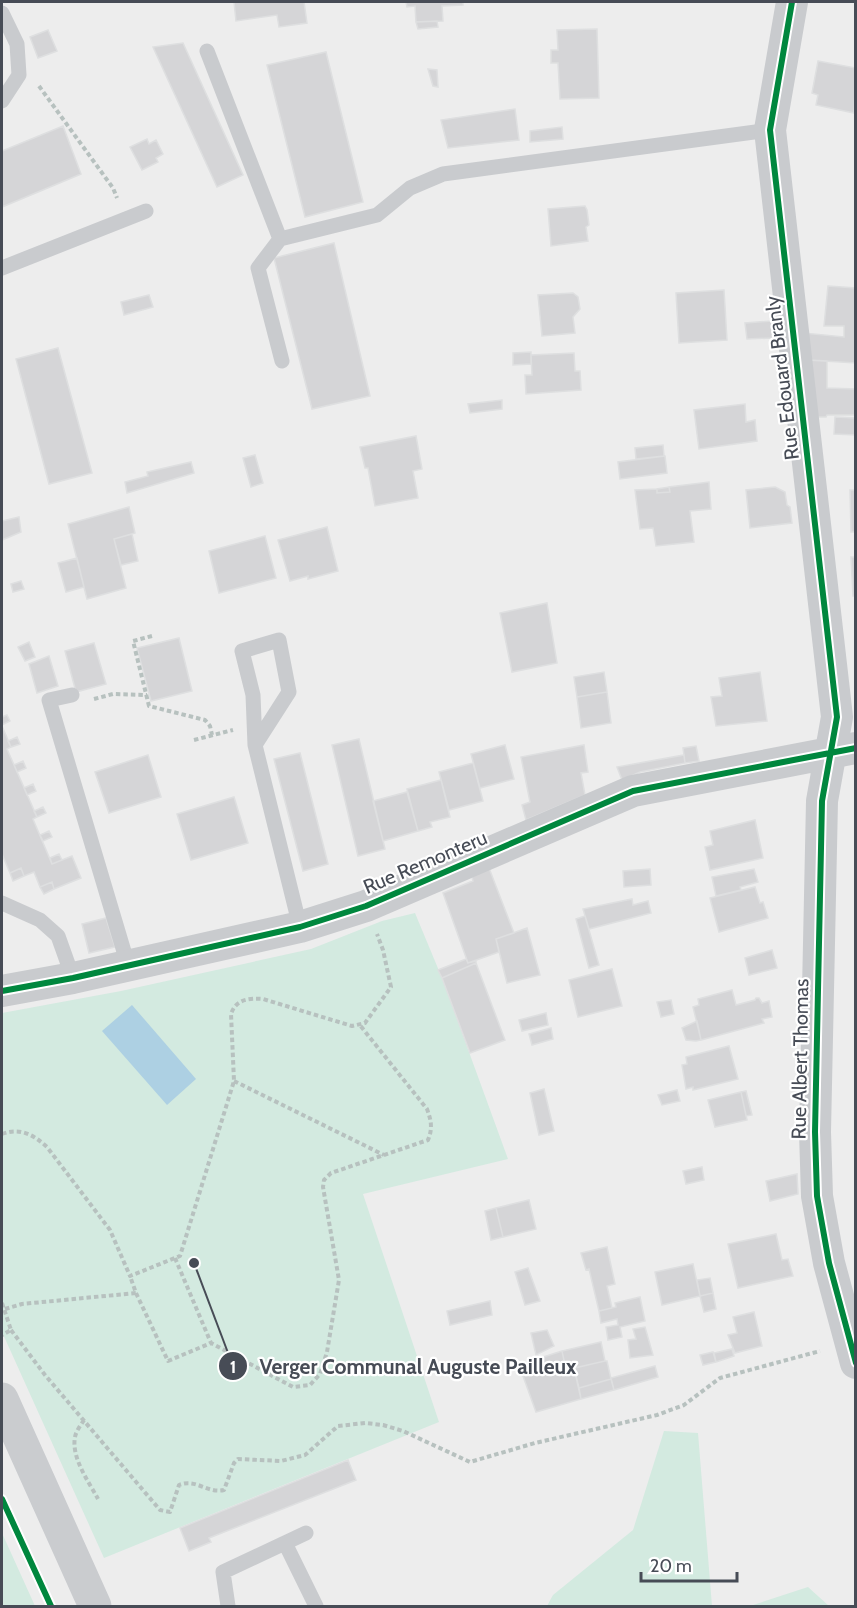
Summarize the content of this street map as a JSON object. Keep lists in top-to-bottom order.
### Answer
{
  "streets": {
    "street": ["Rue Edouard Branly", "Rue Remonteru", "Rue Albert Thomas"]
  },
  "crossings": [
    ["Rue Edouard Branly", "Rue Remonteru"],
    ["Rue Edouard Branly", "Rue Albert Thomas"],
    ["Rue Remonteru", "Rue Albert Thomas"]
  ],
  "places": ["Verger Communal Auguste Pailleux"],
  "scale_bar": "20 m"
}
